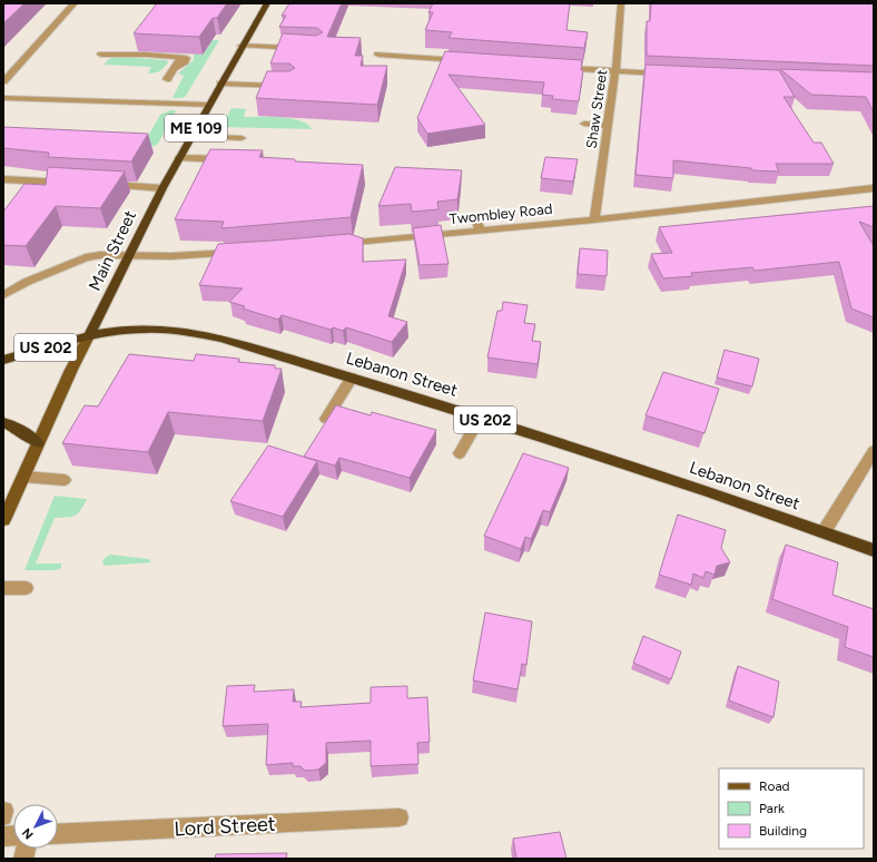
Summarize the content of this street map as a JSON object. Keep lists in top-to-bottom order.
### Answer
{
  "streets": {
    "highway": [
      "ME 109",
      "Main Street",
      "US 202",
      "Lebanon Street"
    ],
    "street": ["Shaw Street", "Twombley Road", "Lord Street"]
  },
  "crossings": [
    ["Shaw Street", "Twombley Road"],
    ["Main Street", "US 202"],
    ["Main Street", "Lebanon Street"],
    ["US 202", "Lebanon Street"]
  ],
  "legend": ["Road", "Park", "Building"],
  "north": "bottom left"
}
